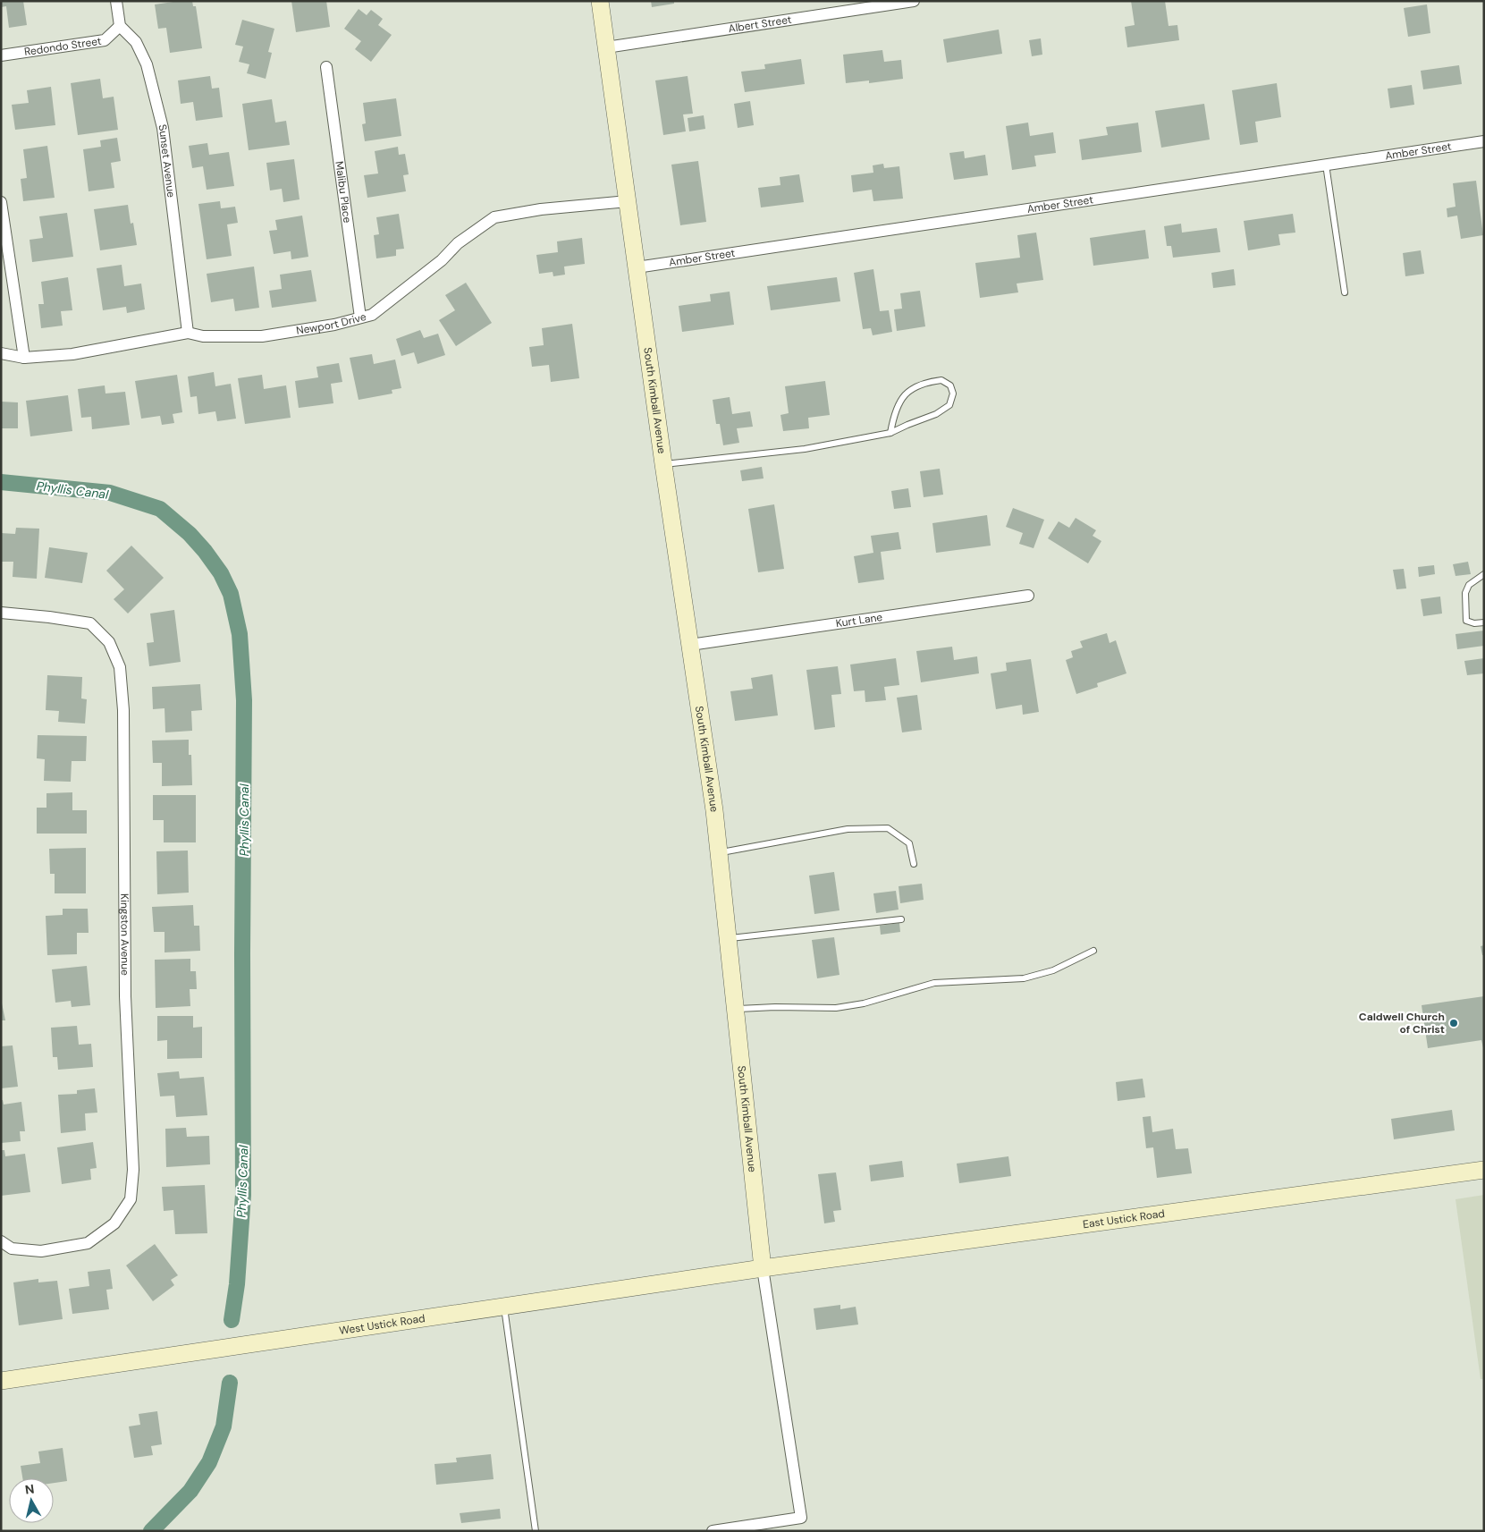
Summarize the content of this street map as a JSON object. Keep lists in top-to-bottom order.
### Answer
{
  "streets": {
    "main road": ["South Kimball Avenue", "East Ustick Road", "West Ustick Road"],
    "street": [
      "Albert Street",
      "Redondo Street",
      "Amber Street",
      "Sunset Avenue",
      "Malibu Place",
      "Newport Drive",
      "Kurt Lane",
      "Kingston Avenue"
    ]
  },
  "crossings": [
    ["Albert Street", "South Kimball Avenue"],
    ["Redondo Street", "Sunset Avenue"],
    ["Amber Street", "South Kimball Avenue"],
    ["Sunset Avenue", "Newport Drive"],
    ["Malibu Place", "Newport Drive"],
    ["Newport Drive", "South Kimball Avenue"],
    ["South Kimball Avenue", "Kurt Lane"],
    ["South Kimball Avenue", "East Ustick Road"],
    ["South Kimball Avenue", "West Ustick Road"],
    ["East Ustick Road", "West Ustick Road"]
  ],
  "water": ["Phyllis Canal"],
  "places": ["Caldwell Church of Christ"],
  "north": "top"
}
